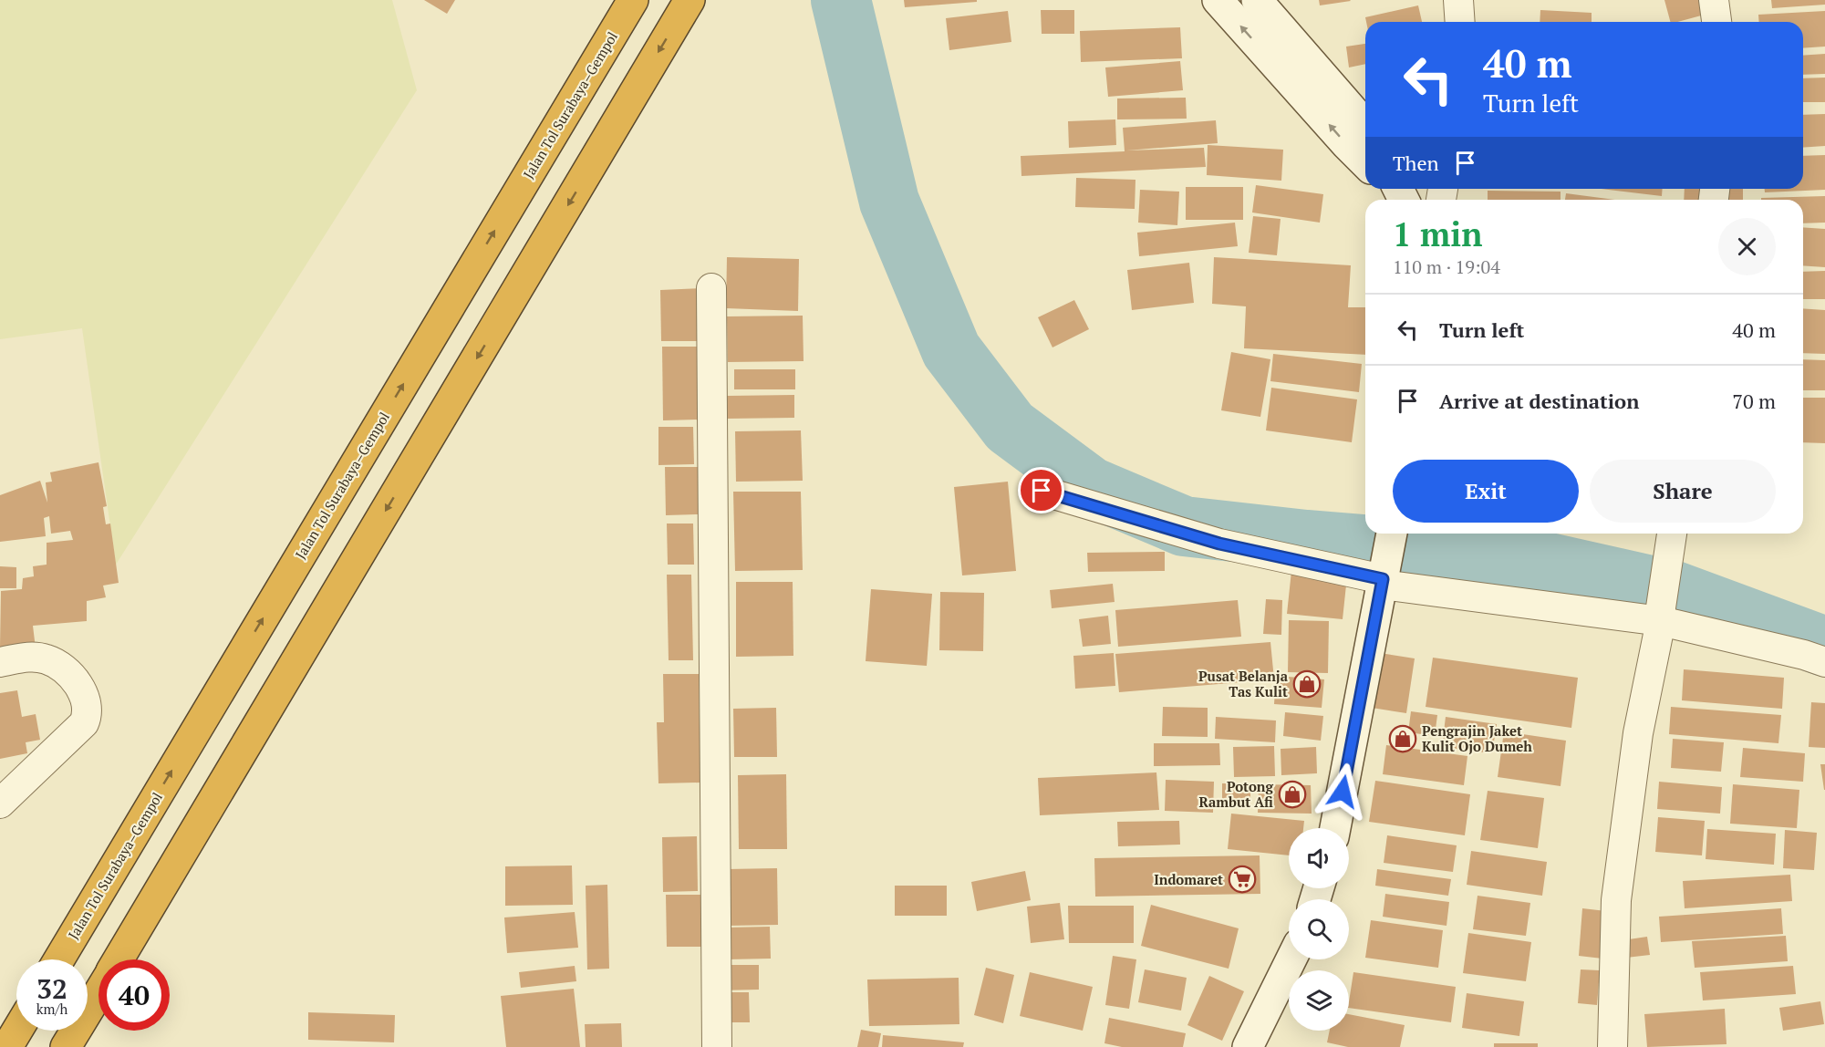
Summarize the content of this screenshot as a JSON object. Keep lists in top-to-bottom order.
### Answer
{
  "streets": {
    "highway": ["Jalan Tol Surabaya–Gempol"]
  },
  "places": {
    "shop": ["Pusat Belanja Tas Kulit", "Pengrajin Jaket Kulit Ojo Dumeh", "Potong Rambut Afi"],
    "supermarket": ["Indomaret"]
  },
  "page": {
    "turn": ["40 m", "Turn left"],
    "then": "Then",
    "heading": ["1 min", "110 m · 19:04"],
    "list": [
      {
        "name": "Turn left",
        "value": "40 m"
      },
      {
        "name": "Arrive at destination",
        "value": "70 m"
      }
    ],
    "buttons": ["Exit", "Share"],
    "speed": "32 km/h",
    "limit": "40"
  }
}
